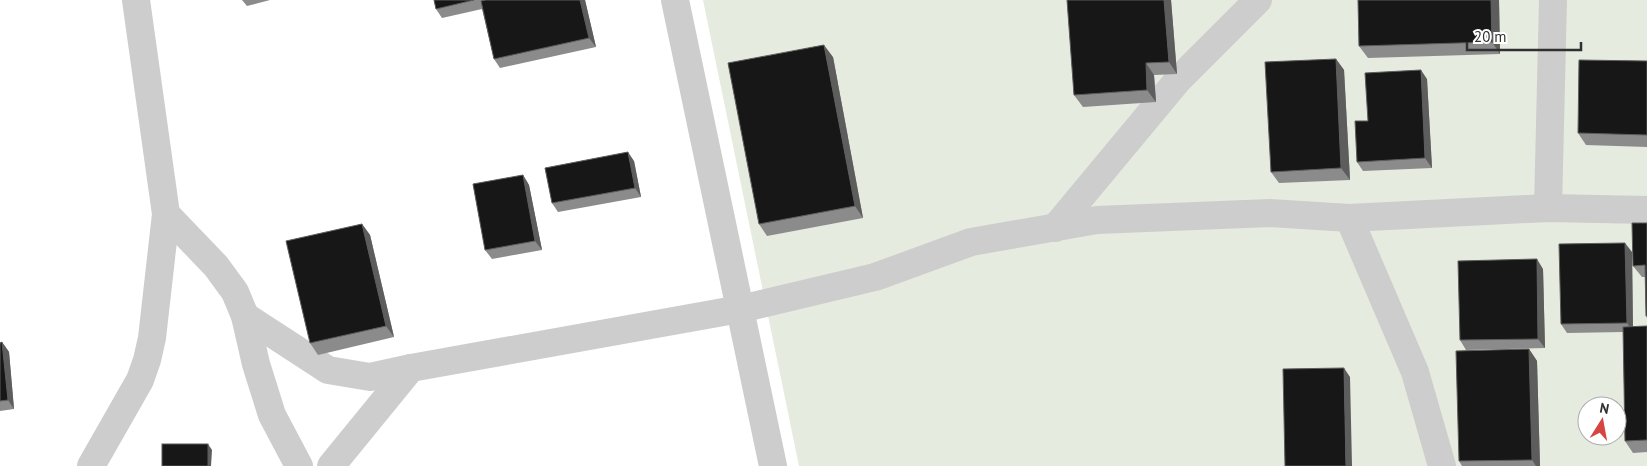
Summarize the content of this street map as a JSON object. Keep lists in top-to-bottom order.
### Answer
{
  "scale_bar": "20 m",
  "north": "top"
}
